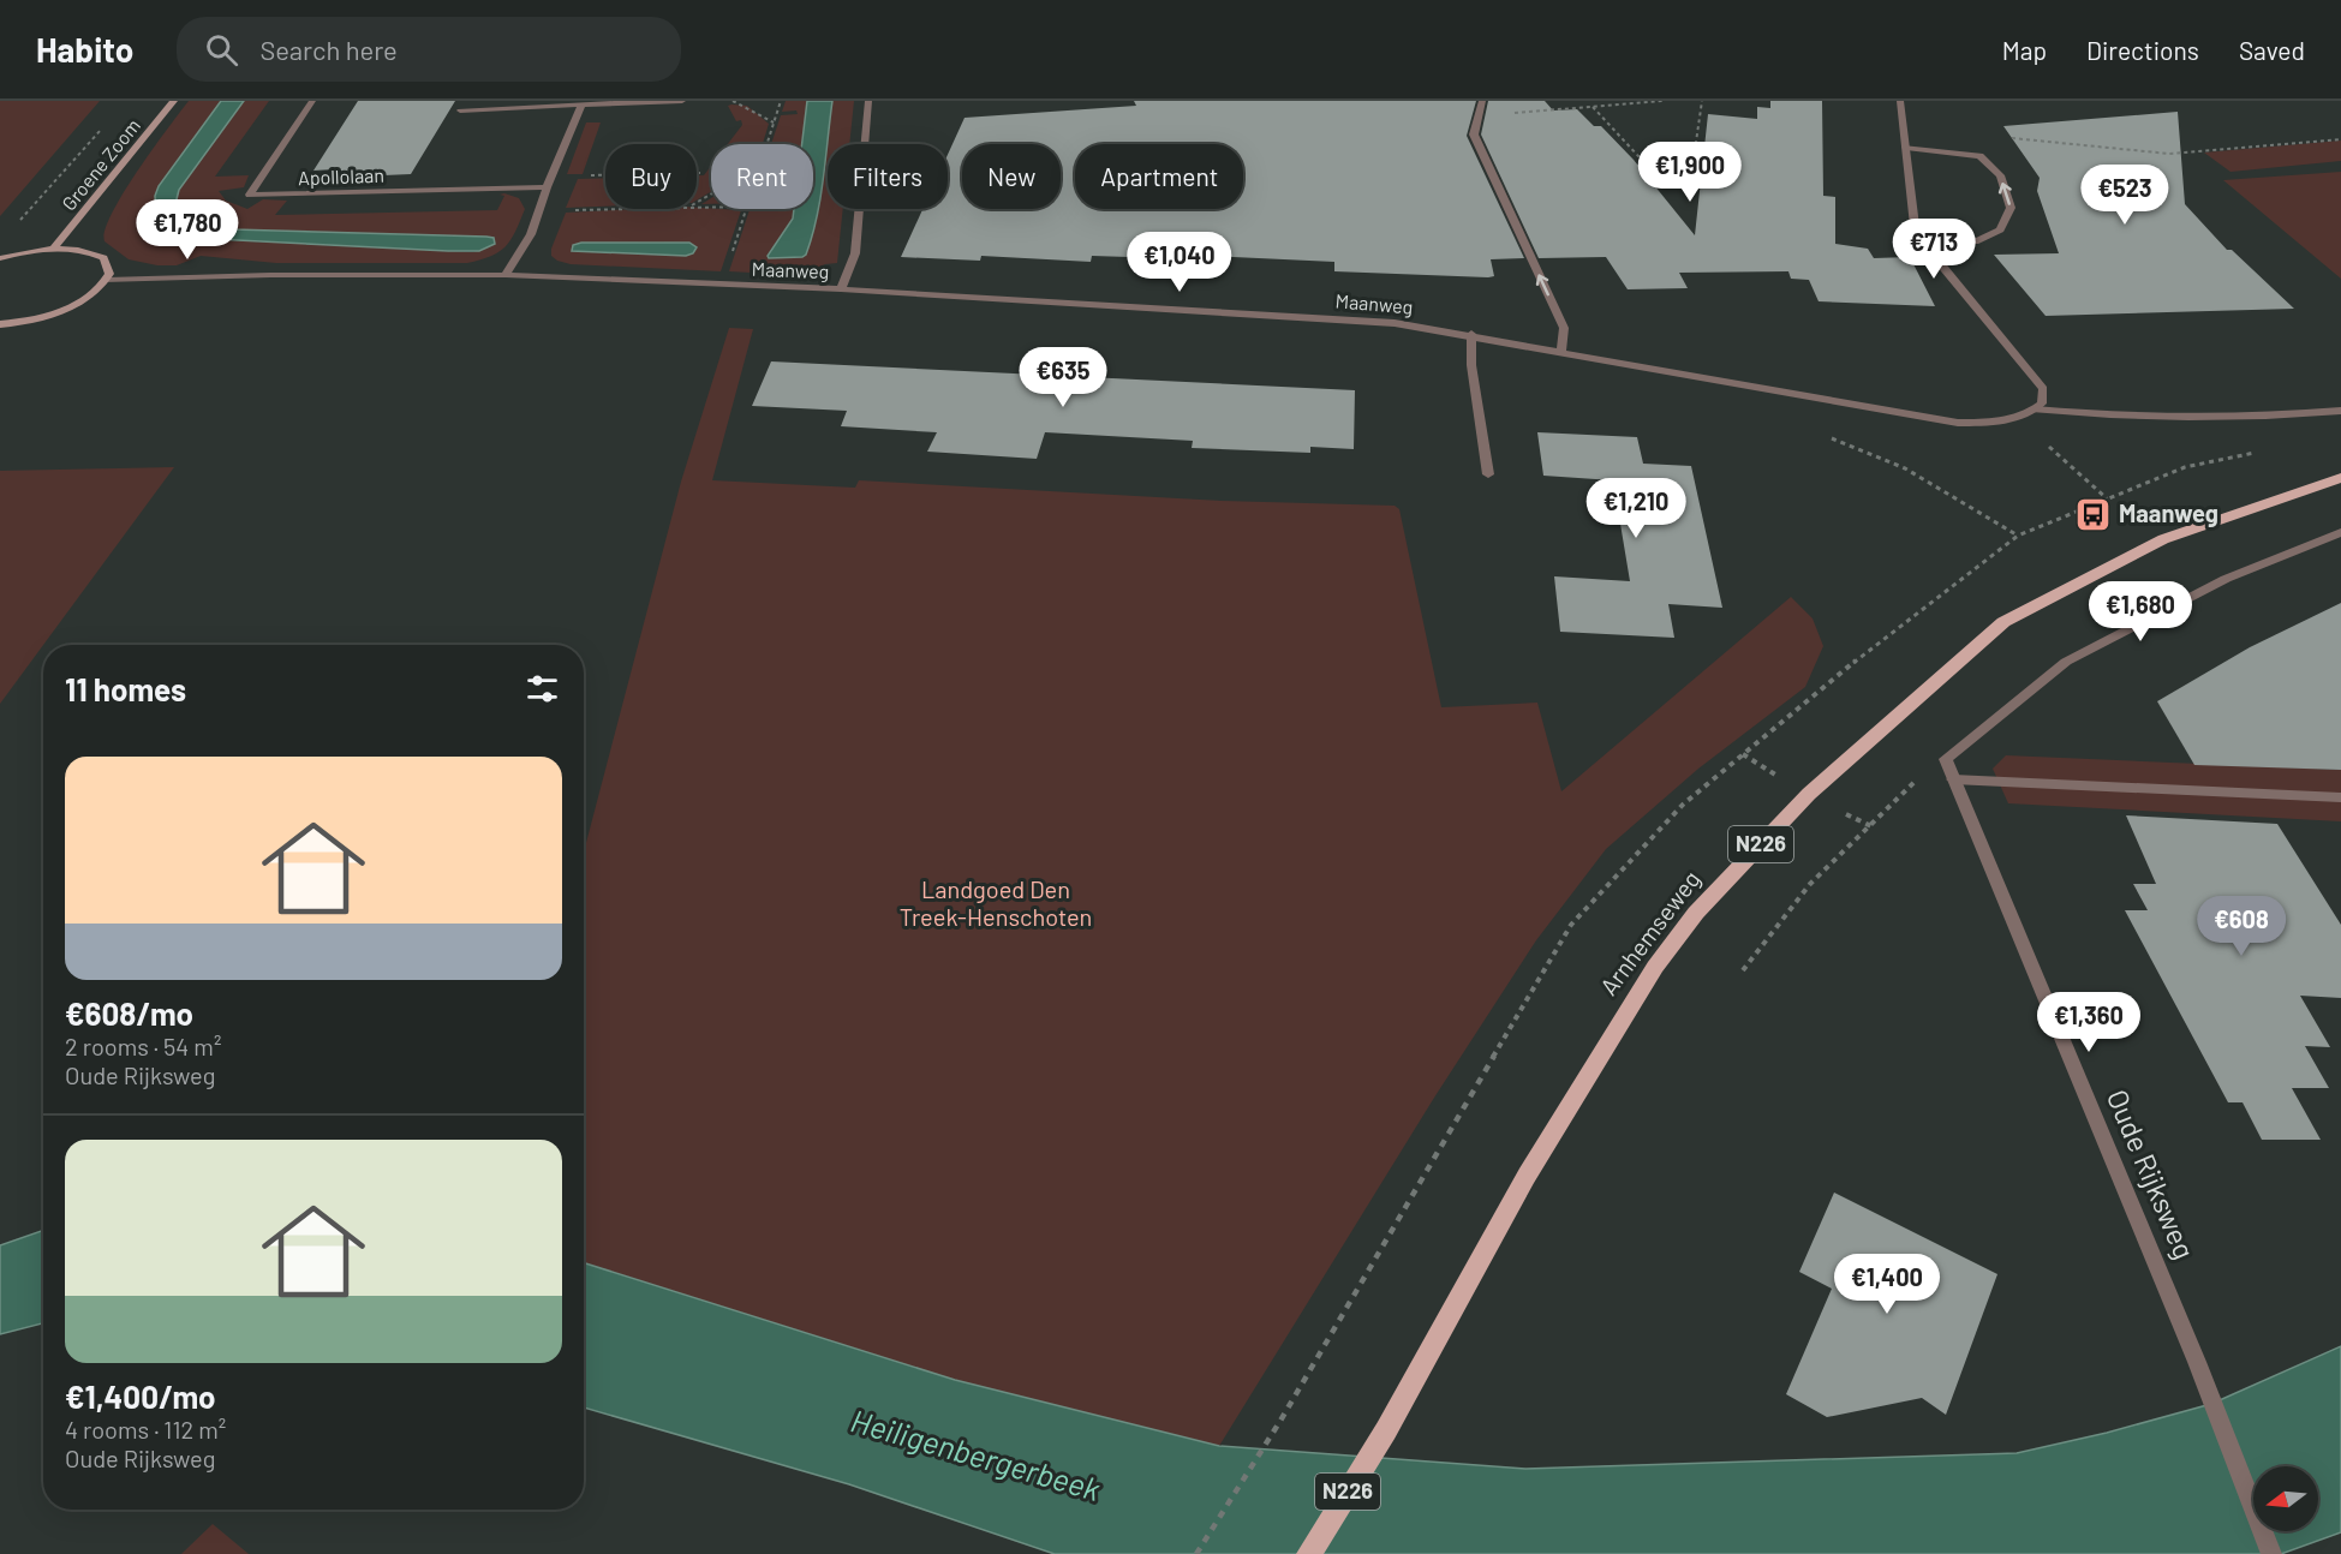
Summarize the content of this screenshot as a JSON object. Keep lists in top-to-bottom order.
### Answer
{
  "streets": {
    "main road": ["Groene Zoom", "N226", "Arnhemseweg"],
    "street": ["Apollolaan", "Maanweg", "Oude Rijksweg"]
  },
  "water": ["Heiligenbergerbeek"],
  "parks": ["Landgoed Den Treek-Henschoten"],
  "places": {
    "bus stop": ["Maanweg"]
  },
  "north": "left",
  "page": {
    "header": "Habito",
    "search": "Search here",
    "nav": ["Map", "Directions", "Saved"],
    "price": [
      "€1,900",
      "€523",
      "€1,780",
      "€713",
      "€1,040",
      "€635",
      "€1,210",
      "€1,680",
      "€608",
      "€1,360",
      "€1,400"
    ],
    "chip": [
      "Buy",
      "Rent",
      "Filters",
      "New",
      "Apartment"
    ],
    "heading": "11 homes",
    "list": [
      {
        "name": "€608/mo",
        "note": "2 rooms · 54 m² · Oude Rijksweg"
      },
      {
        "name": "€1,400/mo",
        "note": "4 rooms · 112 m² · Oude Rijksweg"
      }
    ]
  }
}
